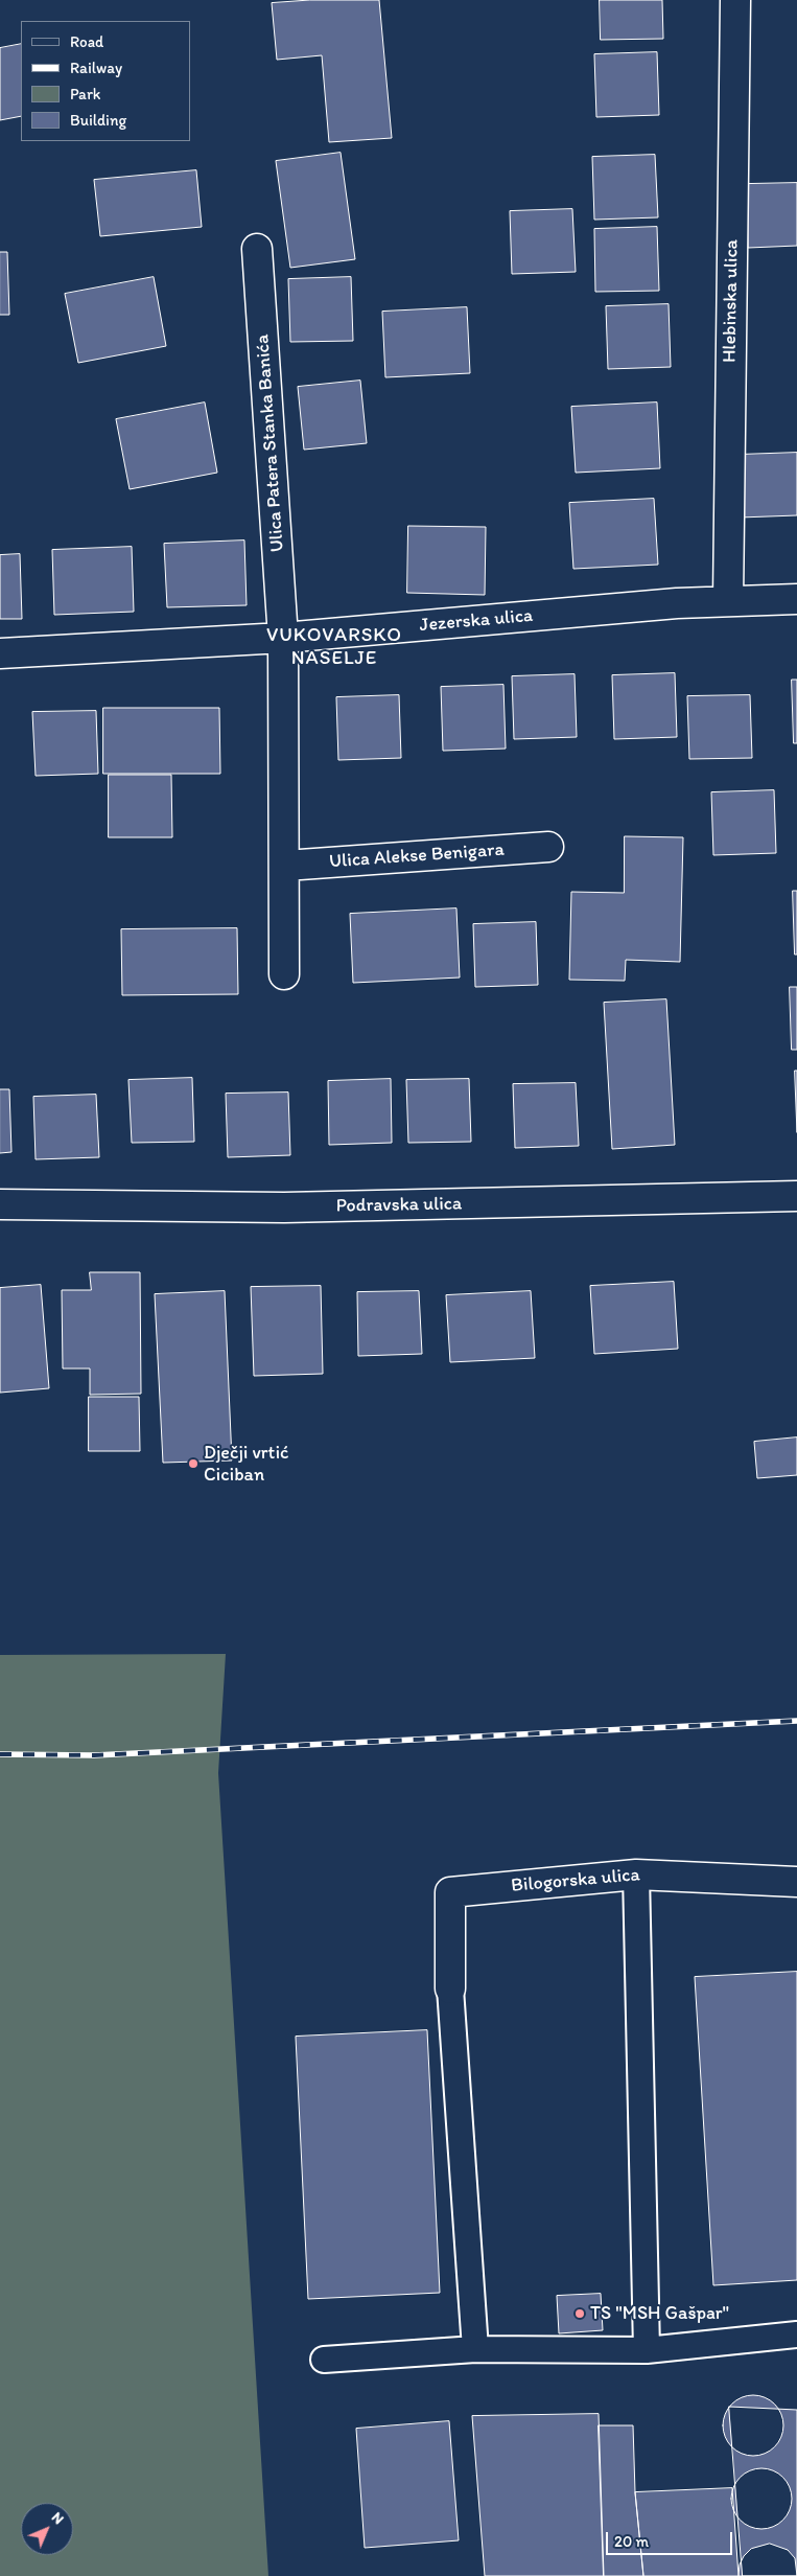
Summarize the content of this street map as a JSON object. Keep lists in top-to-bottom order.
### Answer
{
  "streets": {
    "street": [
      "Hlebinska ulica",
      "Ulica Patera Stanka Banića",
      "Jezerska ulica",
      "Ulica Alekse Benigara",
      "Podravska ulica",
      "Bilogorska ulica"
    ]
  },
  "crossings": [
    ["Hlebinska ulica", "Jezerska ulica"],
    ["Ulica Patera Stanka Banića", "Jezerska ulica"]
  ],
  "districts": ["VUKOVARSKO NASELJE"],
  "places": ["Dječji vrtić Ciciban", "TS \"MSH Gašpar\""],
  "legend": [
    "Road",
    "Railway",
    "Park",
    "Building"
  ],
  "scale_bar": "20 m",
  "north": "top right"
}
